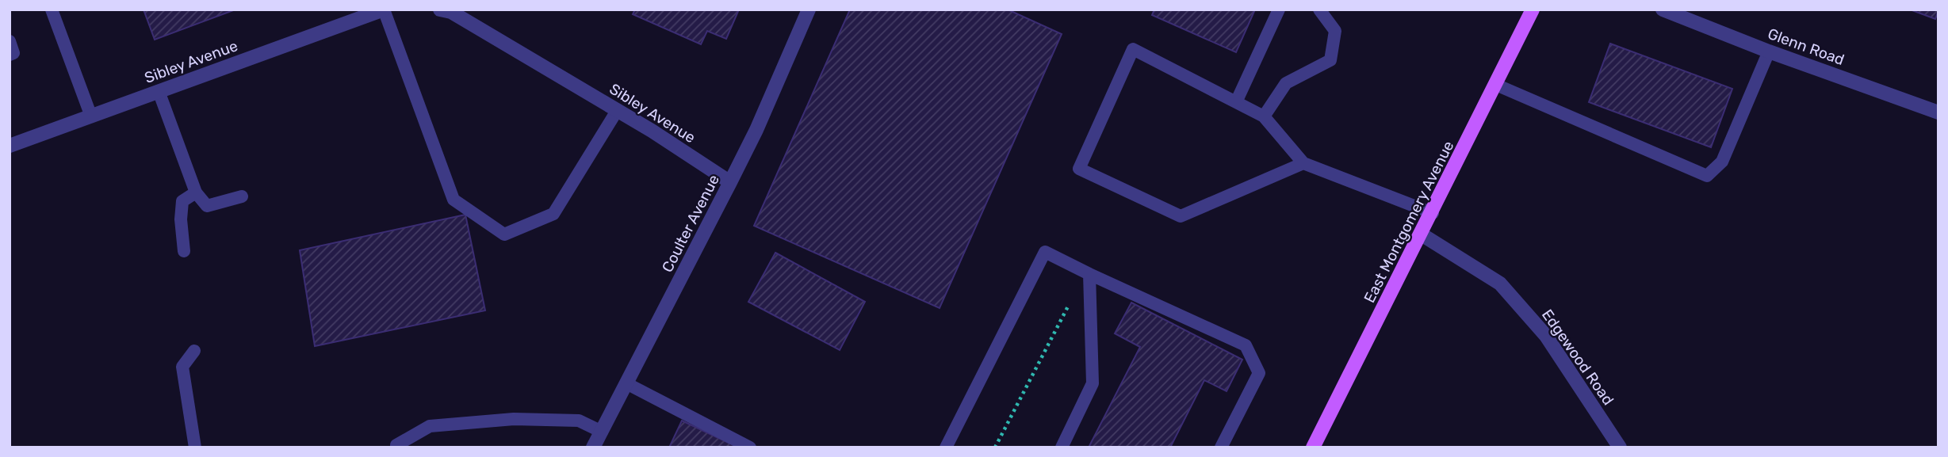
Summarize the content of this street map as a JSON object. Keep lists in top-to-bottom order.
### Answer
{
  "streets": {
    "main road": ["East Montgomery Avenue"],
    "street": [
      "Glenn Road",
      "Sibley Avenue",
      "Coulter Avenue",
      "Edgewood Road"
    ]
  },
  "crossings": [
    ["Sibley Avenue", "Coulter Avenue"],
    ["East Montgomery Avenue", "Edgewood Road"]
  ]
}
